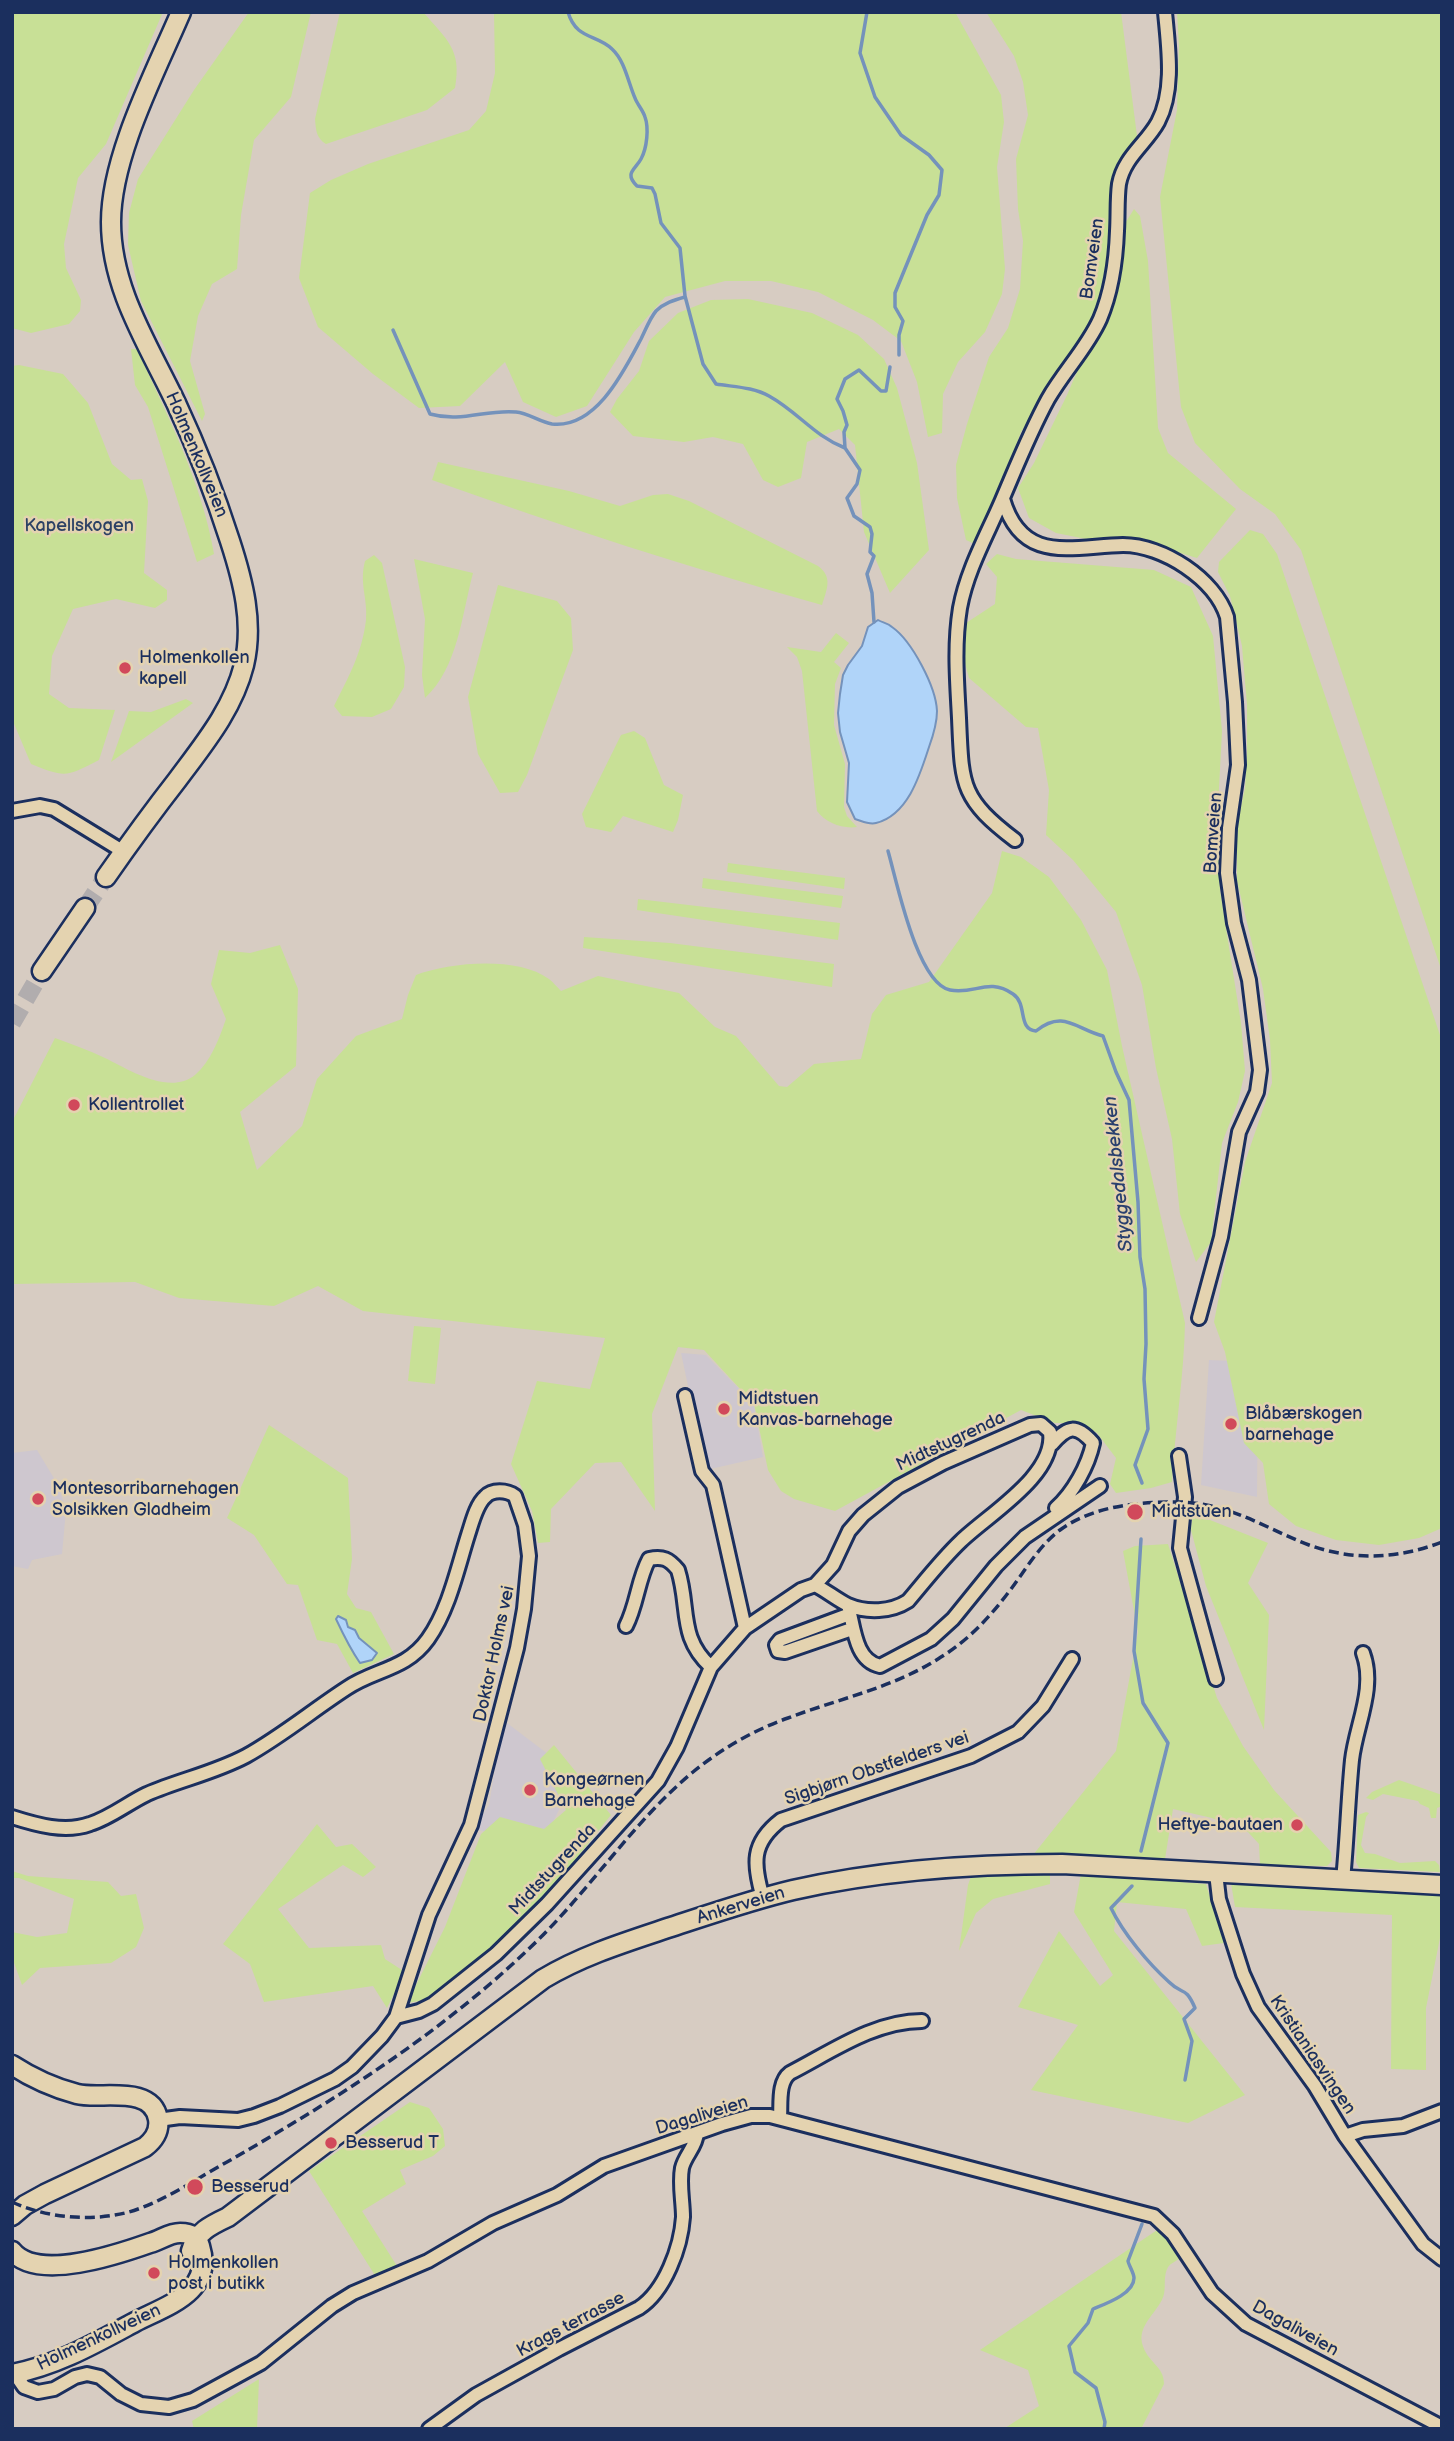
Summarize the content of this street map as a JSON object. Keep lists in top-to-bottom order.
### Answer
{
  "streets": {
    "main road": ["Holmenkollveien", "Ankerveien"],
    "street": [
      "Bomveien",
      "Midtstugrenda",
      "Doktor Holms vei",
      "Sigbjørn Obstfelders vei",
      "Kristianiasvingen",
      "Dagaliveien",
      "Krags terrasse"
    ]
  },
  "crossings": [
    ["Holmenkollveien", "Ankerveien"],
    ["Holmenkollveien", "Dagaliveien"],
    ["Midtstugrenda", "Doktor Holms vei"],
    ["Sigbjørn Obstfelders vei", "Ankerveien"],
    ["Ankerveien", "Kristianiasvingen"],
    ["Dagaliveien", "Krags terrasse"]
  ],
  "water": ["Styggedalsbekken"],
  "parks": ["Kapellskogen"],
  "places": [
    "Holmenkollen kapell",
    "Kollentrollet",
    "Midtstuen Kanvas-barnehage",
    "Blåbærskogen barnehage",
    "Montesorribarnehagen Solsikken Gladheim",
    "Midtstuen",
    "Kongeørnen Barnehage",
    "Heftye-bautaen",
    "Besserud T",
    "Besserud",
    "Holmenkollen post i butikk"
  ]
}
